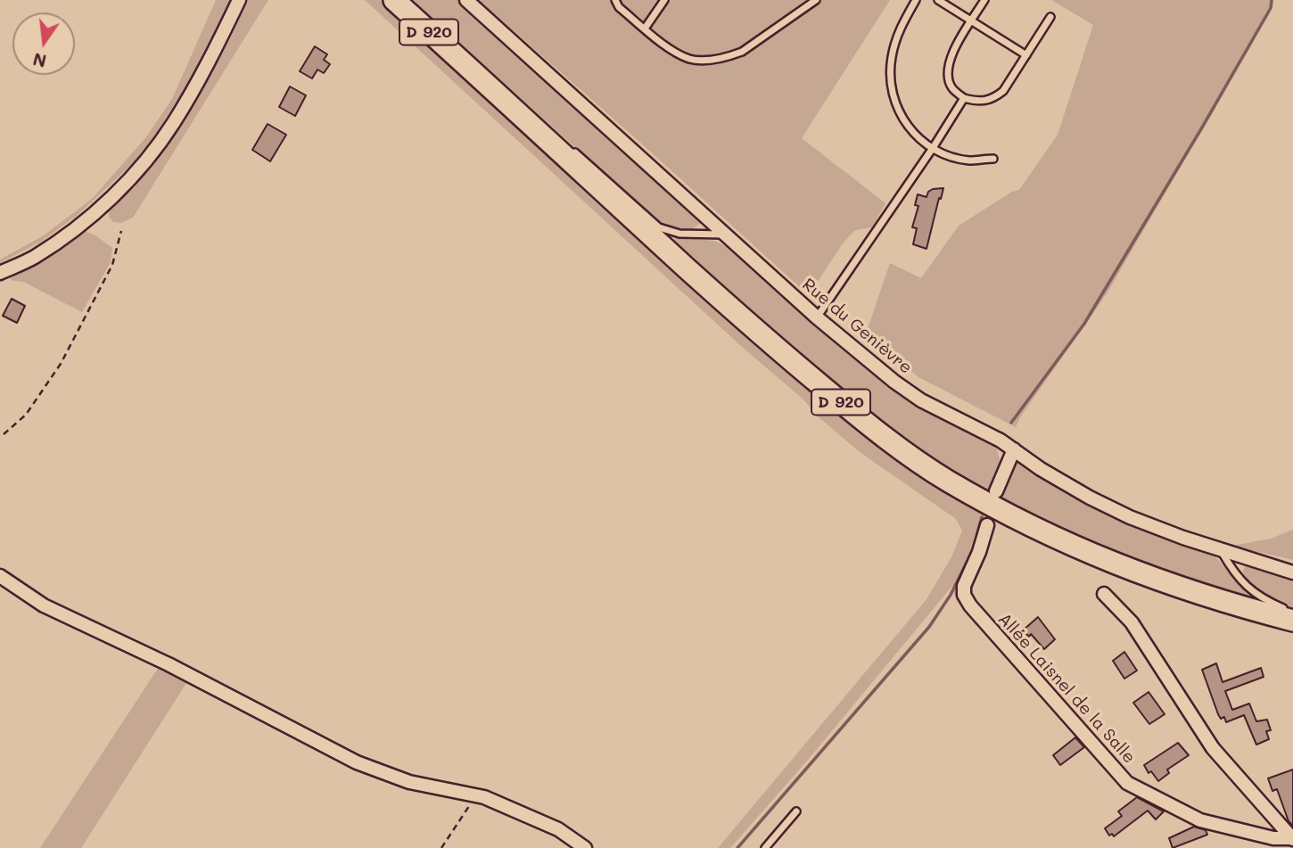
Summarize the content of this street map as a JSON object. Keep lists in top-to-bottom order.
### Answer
{
  "streets": {
    "main road": ["D 920"],
    "street": ["Rue du Genièvre", "Allée Laisnel de la Salle"]
  },
  "north": "bottom"
}
